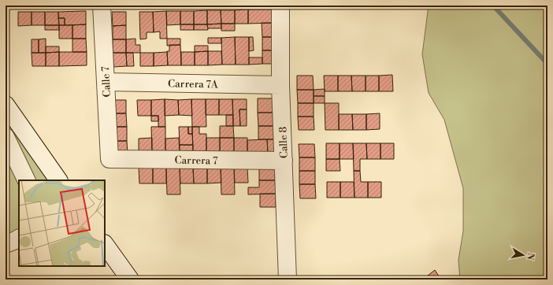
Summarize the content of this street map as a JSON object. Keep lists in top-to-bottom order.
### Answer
{
  "streets": {
    "street": [
      "Calle 7",
      "Carrera 7A",
      "Calle 8",
      "Carrera 7"
    ]
  },
  "crossings": [
    ["Calle 7", "Carrera 7A"],
    ["Calle 7", "Carrera 7"],
    ["Carrera 7A", "Calle 8"],
    ["Calle 8", "Carrera 7"]
  ],
  "north": "right"
}
